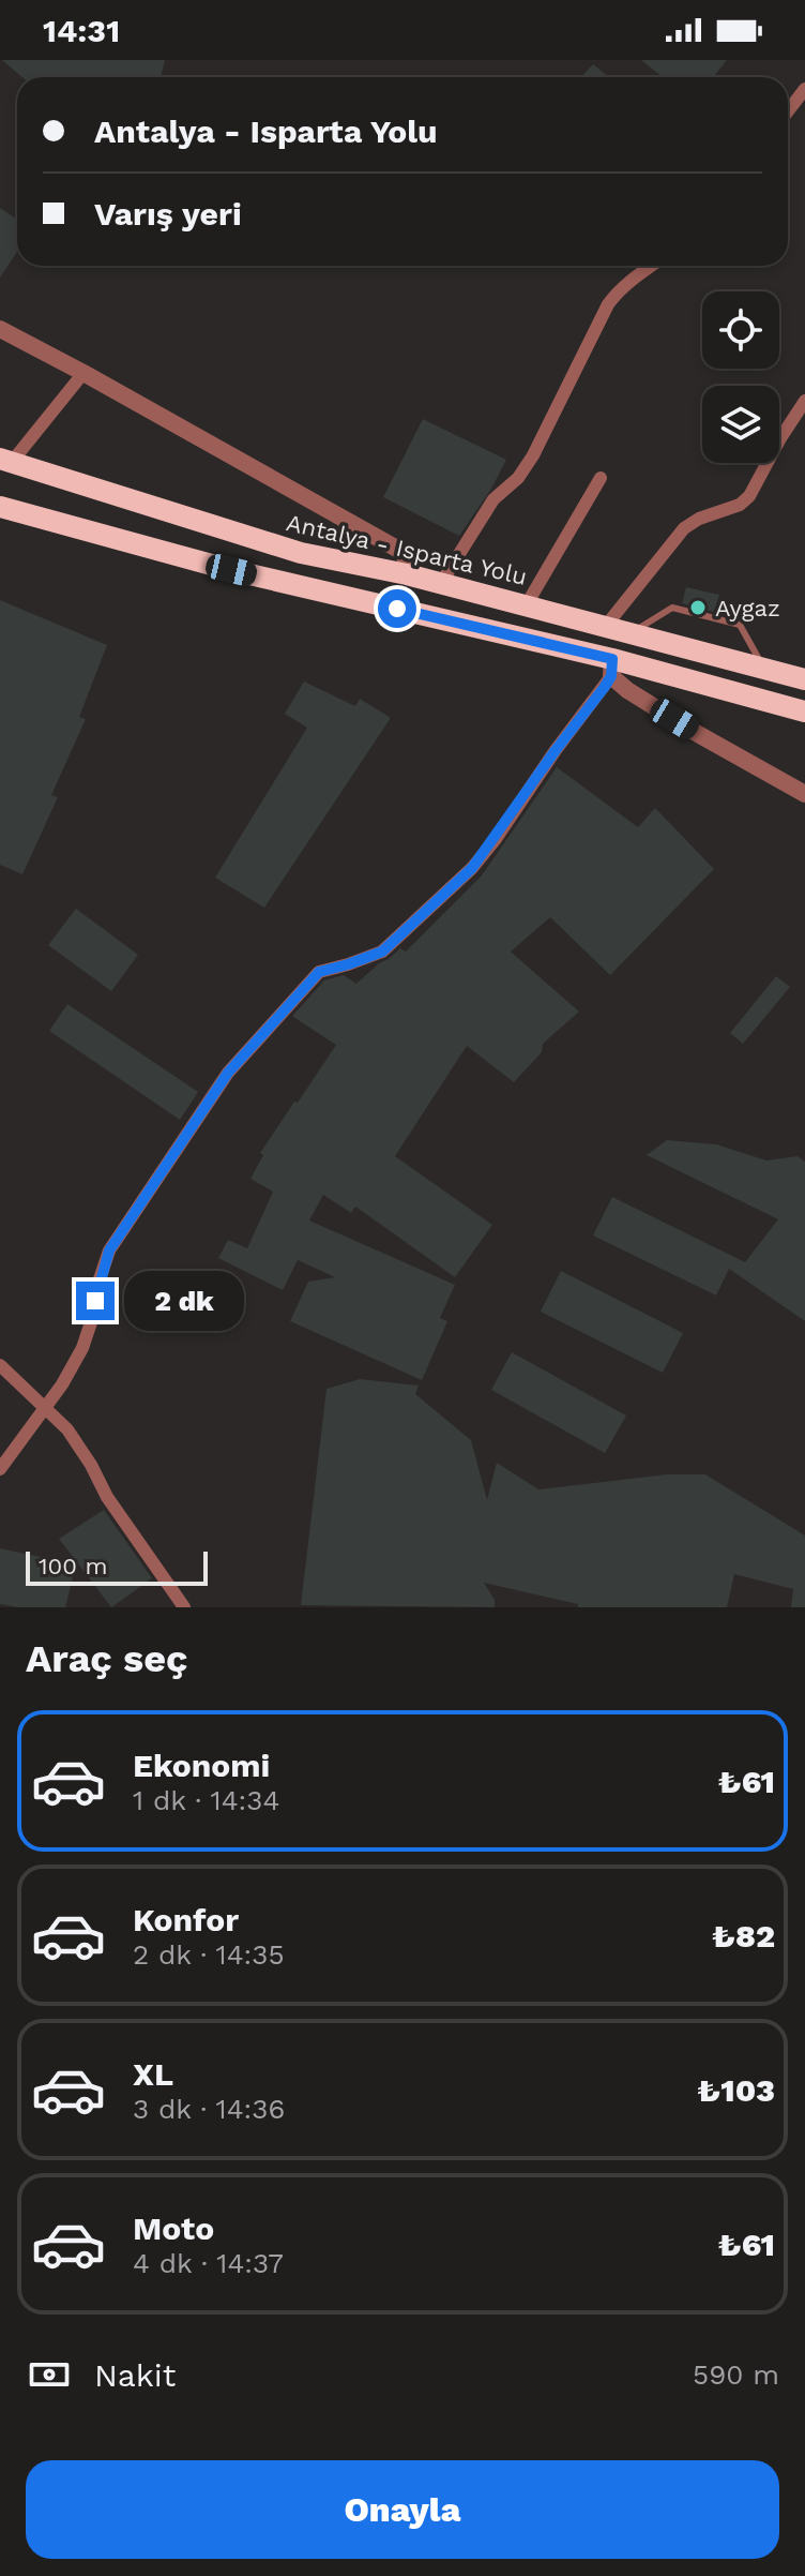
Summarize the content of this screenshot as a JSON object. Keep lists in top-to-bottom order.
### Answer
{
  "streets": {
    "highway": ["Antalya - Isparta Yolu"]
  },
  "places": ["Aygaz"],
  "scale_bar": "100 m",
  "page": {
    "status": "14:31",
    "banner": ["Antalya - Isparta Yolu", "Varış yeri"],
    "bubble": "2 dk",
    "scale": "100 m",
    "heading": "Araç seç",
    "list": [
      {
        "name": "Ekonomi",
        "note": "1 dk · 14:34",
        "value": "₺61"
      },
      {
        "name": "Konfor",
        "note": "2 dk · 14:35",
        "value": "₺82"
      },
      {
        "name": "XL",
        "note": "3 dk · 14:36",
        "value": "₺103"
      },
      {
        "name": "Moto",
        "note": "4 dk · 14:37",
        "value": "₺61"
      }
    ],
    "pay": ["Nakit", "590 m"],
    "buttons": "Onayla"
  }
}
